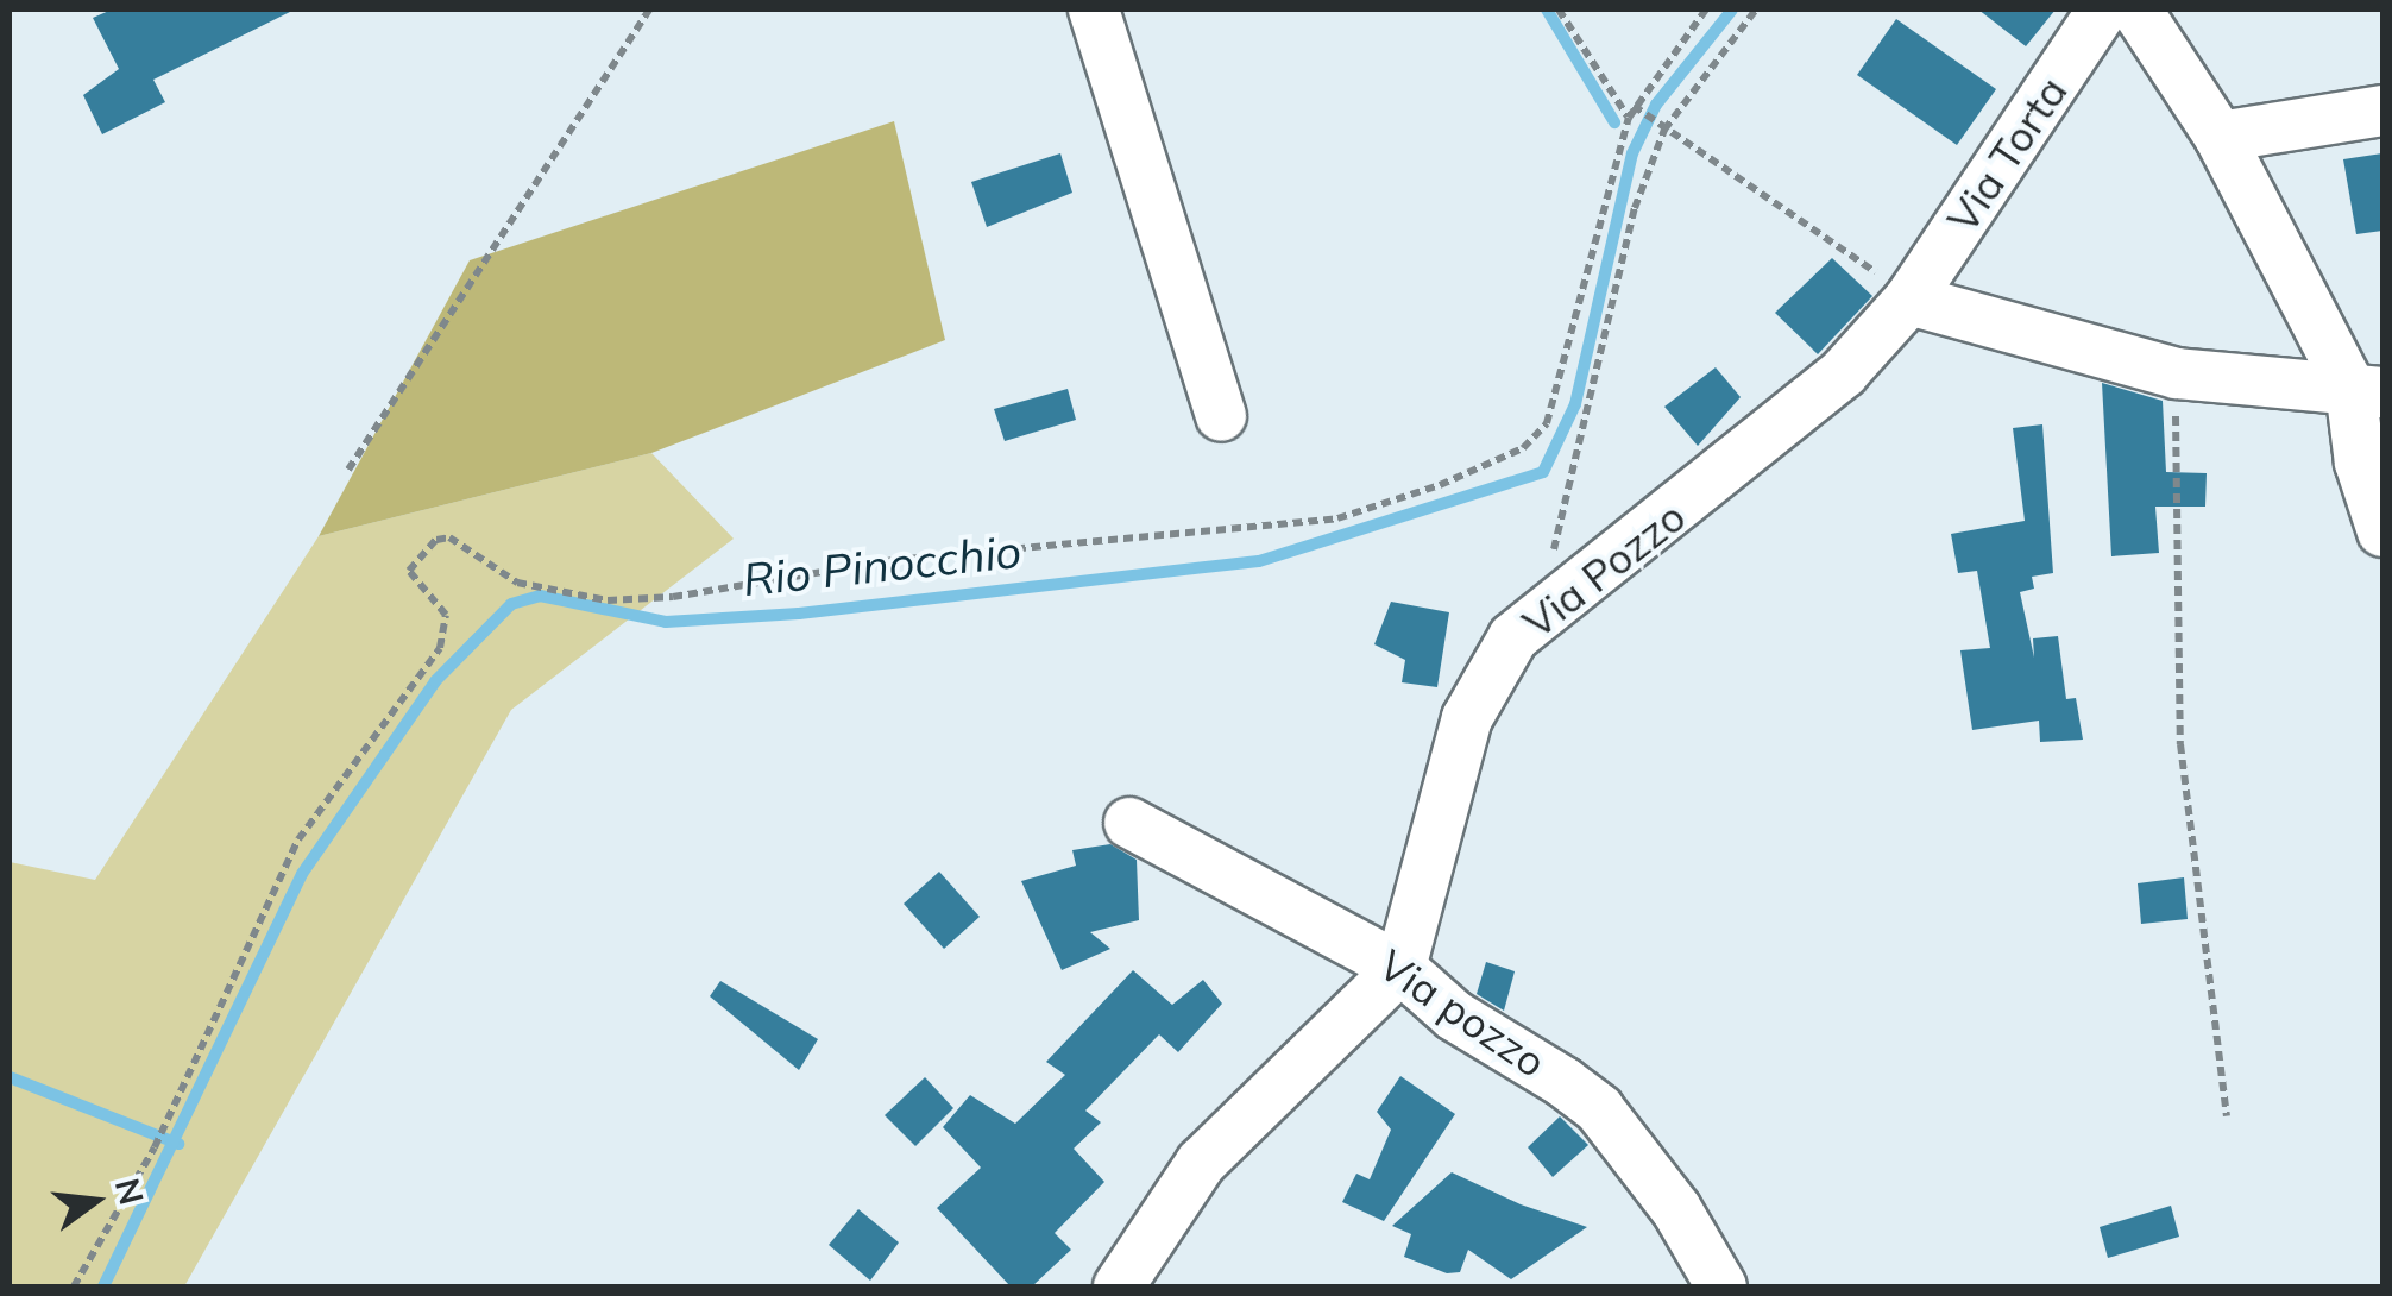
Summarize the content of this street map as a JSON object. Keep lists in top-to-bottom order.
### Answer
{
  "streets": {
    "street": ["Via Torta", "Via Pozzo", "Via pozzo"]
  },
  "crossings": [
    ["Via Torta", "Via Pozzo"],
    ["Via Pozzo", "Via pozzo"]
  ],
  "water": ["Rio Pinocchio"],
  "north": "right"
}
